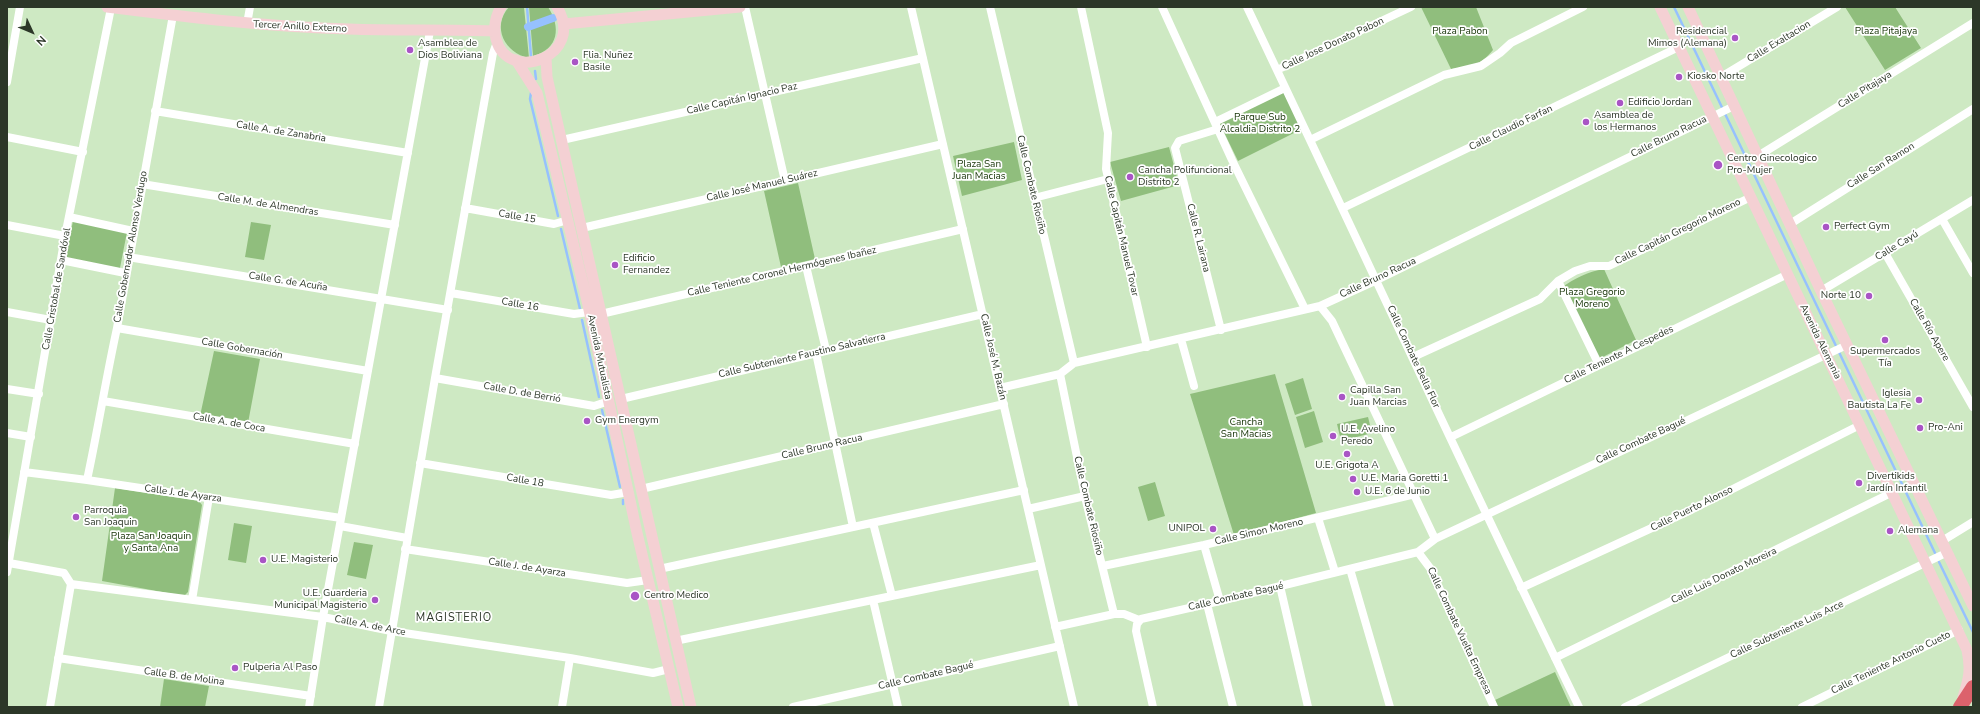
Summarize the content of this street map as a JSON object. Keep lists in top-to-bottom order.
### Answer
{
  "streets": {
    "main road": ["Tercer Anillo Externo", "Avenida Alemania", "Avenida Mutualista"],
    "street": [
      "Calle Exaltacion",
      "Calle Jose Donato Pabon",
      "Calle Pitajaya",
      "Calle Capitán Ignacio Paz",
      "Calle Claudio Farfan",
      "Calle A. de Zanabria",
      "Calle Bruno Racua",
      "Calle San Ramon",
      "Calle Combate Riosiño",
      "Calle José Manuel Suárez",
      "Calle M. de Almendras",
      "Calle 15",
      "Calle Capitán Gregorio Moreno",
      "Calle Capitán Manuel Tovar",
      "Calle R. Lairana",
      "Calle Cayú",
      "Calle Gobernador Alonso Verdugo",
      "Calle Teniente Coronel Hermógenes Ibañez",
      "Calle G. de Acuña",
      "Calle Cristobal de Sandóval",
      "Calle 16",
      "Calle Río Apere",
      "Calle Gobernación",
      "Calle Teniente A Cespedes",
      "Calle Subteniente Faustino Salvatierra",
      "Calle José M. Bazán",
      "Calle Combate Bella Flor",
      "Calle D. de Berrió",
      "Calle A. de Coca",
      "Calle Combate Bagué",
      "Calle 18",
      "Calle J. de Ayarza",
      "Calle Puerto Alonso",
      "Calle Simon Moreno",
      "Calle Luis Donato Moreira",
      "Calle A. de Arce",
      "Calle Subteniente Luis Arce",
      "Calle Combate Vuelta Empresa",
      "Calle Teniente Antonio Cueto",
      "Calle B. de Molina"
    ]
  },
  "crossings": [
    ["Tercer Anillo Externo", "Calle Gobernador Alonso Verdugo"],
    ["Tercer Anillo Externo", "Calle Cristobal de Sandóval"],
    ["Calle Jose Donato Pabon", "Calle Combate Bella Flor"],
    ["Calle Capitán Ignacio Paz", "Avenida Mutualista"],
    ["Calle Capitán Ignacio Paz", "Calle José M. Bazán"],
    ["Calle Claudio Farfan", "Avenida Alemania"],
    ["Calle Claudio Farfan", "Calle Combate Bella Flor"],
    ["Calle A. de Zanabria", "Calle Gobernador Alonso Verdugo"],
    ["Calle Bruno Racua", "Calle Combate Riosiño"],
    ["Calle Bruno Racua", "Calle Capitán Manuel Tovar"],
    ["Calle Bruno Racua", "Calle R. Lairana"],
    ["Calle Bruno Racua", "Avenida Alemania"],
    ["Calle Bruno Racua", "Avenida Mutualista"],
    ["Calle Bruno Racua", "Calle José M. Bazán"],
    ["Calle Bruno Racua", "Calle Combate Bella Flor"],
    ["Calle Combate Riosiño", "Calle Simon Moreno"],
    ["Calle José Manuel Suárez", "Avenida Mutualista"],
    ["Calle José Manuel Suárez", "Calle José M. Bazán"],
    ["Calle M. de Almendras", "Calle Gobernador Alonso Verdugo"],
    ["Calle 15", "Avenida Mutualista"],
    ["Calle Capitán Gregorio Moreno", "Avenida Alemania"],
    ["Calle Capitán Gregorio Moreno", "Calle Combate Bella Flor"],
    ["Calle R. Lairana", "Calle Combate Bella Flor"],
    ["Calle Cayú", "Calle Río Apere"],
    ["Calle Gobernador Alonso Verdugo", "Calle G. de Acuña"],
    ["Calle Gobernador Alonso Verdugo", "Calle Gobernación"],
    ["Calle Gobernador Alonso Verdugo", "Calle A. de Coca"],
    ["Calle Gobernador Alonso Verdugo", "Calle J. de Ayarza"],
    ["Calle Teniente Coronel Hermógenes Ibañez", "Avenida Mutualista"],
    ["Calle Teniente Coronel Hermógenes Ibañez", "Calle José M. Bazán"],
    ["Calle Cristobal de Sandóval", "Calle J. de Ayarza"],
    ["Calle 16", "Avenida Mutualista"],
    ["Avenida Alemania", "Calle Teniente A Cespedes"],
    ["Avenida Alemania", "Calle Combate Bagué"],
    ["Avenida Alemania", "Calle Puerto Alonso"],
    ["Avenida Alemania", "Calle Luis Donato Moreira"],
    ["Avenida Alemania", "Calle Subteniente Luis Arce"],
    ["Avenida Alemania", "Calle Teniente Antonio Cueto"],
    ["Calle Teniente A Cespedes", "Calle Combate Bella Flor"],
    ["Calle Subteniente Faustino Salvatierra", "Avenida Mutualista"],
    ["Calle Subteniente Faustino Salvatierra", "Calle José M. Bazán"],
    ["Avenida Mutualista", "Calle D. de Berrió"],
    ["Avenida Mutualista", "Calle 18"],
    ["Avenida Mutualista", "Calle J. de Ayarza"],
    ["Avenida Mutualista", "Calle A. de Arce"],
    ["Calle José M. Bazán", "Calle Combate Bagué"],
    ["Calle Combate Bella Flor", "Calle Combate Bagué"],
    ["Calle Combate Bella Flor", "Calle Puerto Alonso"],
    ["Calle Combate Bella Flor", "Calle Luis Donato Moreira"],
    ["Calle Combate Bagué", "Calle Combate Vuelta Empresa"]
  ],
  "districts": ["MAGISTERIO"],
  "parks": [
    "Plaza Pabon",
    "Plaza Pitajaya",
    "Parque Sub Alcaldia Distrito 2",
    "Plaza San Juan Macias",
    "Plaza Gregorio Moreno",
    "Cancha San Macias",
    "Plaza San Joaquin y Santa Ana"
  ],
  "places": [
    "Residencial Mimos (Alemana)",
    "Asamblea de Dios Boliviana",
    "Flia. Nuñez Basile",
    "Kiosko Norte",
    "Edificio Jordan",
    "Asamblea de los Hermanos",
    "Centro Ginecologico Pro-Mujer",
    "Cancha Polifuncional Distrito 2",
    "Perfect Gym",
    "Edificio Fernandez",
    "Norte 10",
    "Supermercados Tía",
    "Capilla San Juan Marcias",
    "Iglesia Bautista La Fe",
    "Gym Energym",
    "Pro-Ani",
    "U.E. Avelino Peredo",
    "U.E. Grigota A",
    "U.E. Maria Goretti 1",
    "Divertikids Jardín Infantil",
    "U.E. 6 de Junio",
    "Parroquia San Joaquin",
    "UNIPOL",
    "Alemana",
    "U.E. Magisterio",
    "Centro Medico",
    "U.E. Guarderia Municipal Magisterio",
    "Pulperia Al Paso"
  ],
  "north": "bottom right"
}
